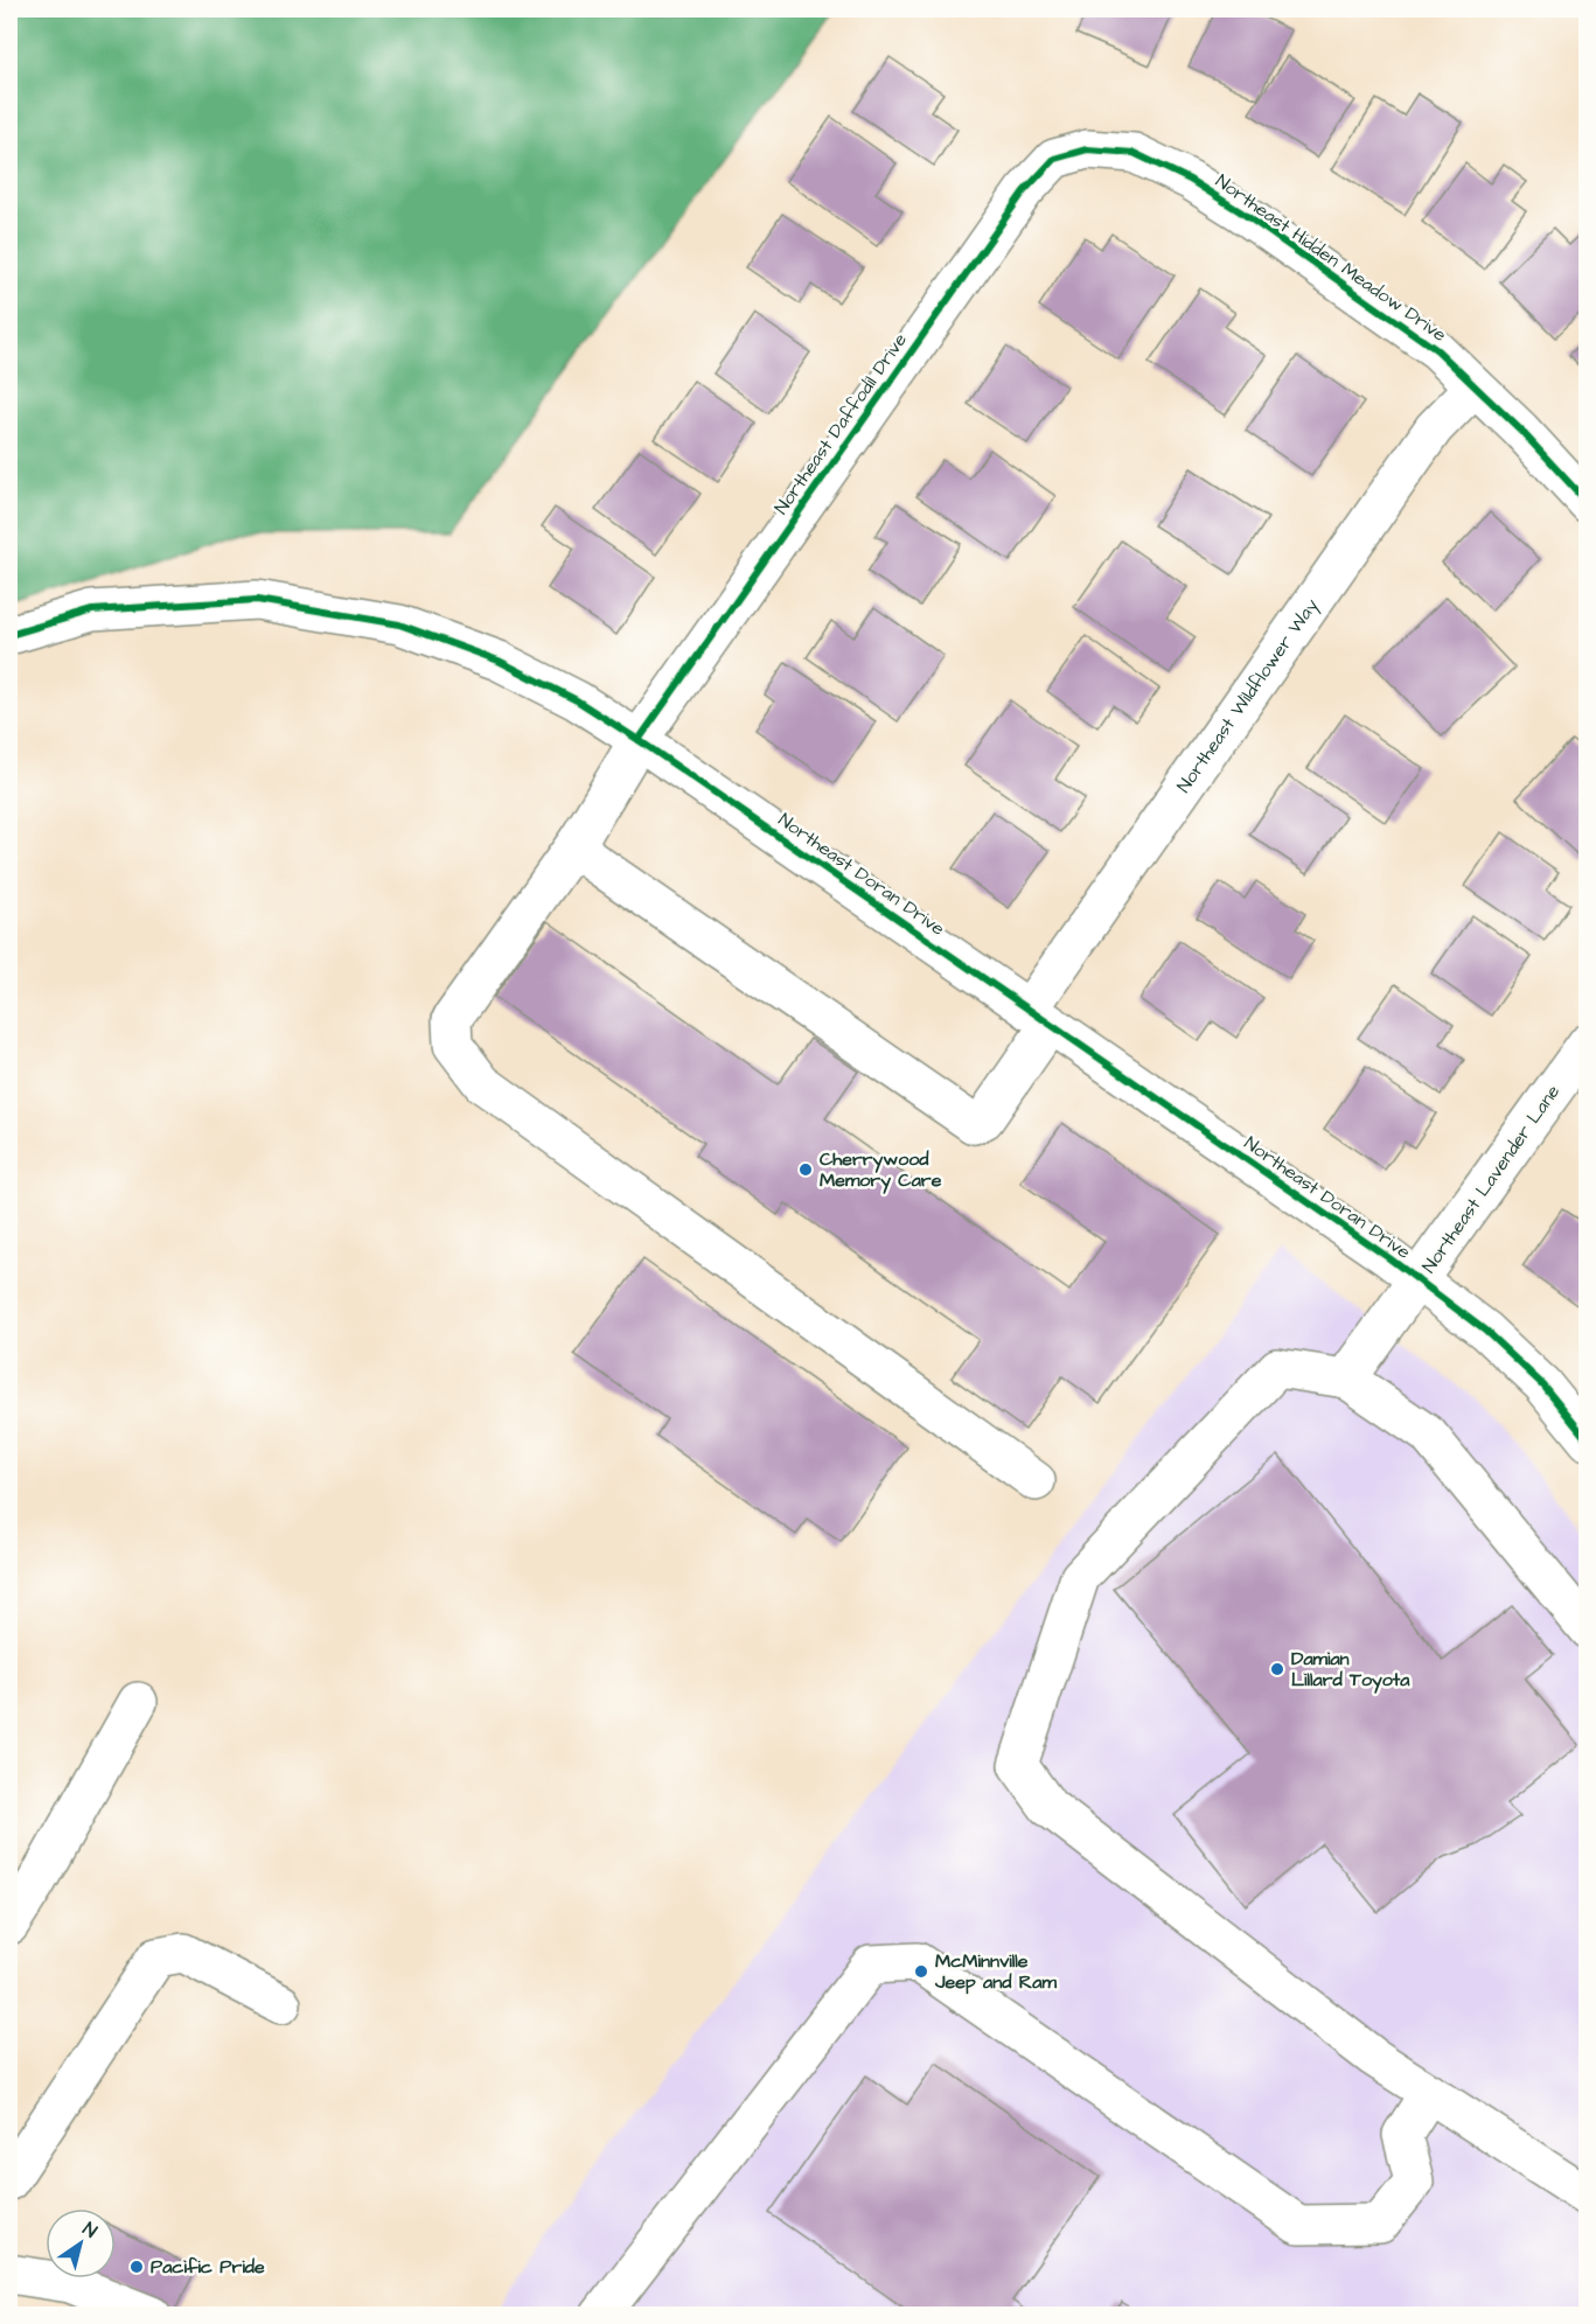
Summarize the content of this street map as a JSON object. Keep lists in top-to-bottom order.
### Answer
{
  "streets": {
    "street": [
      "Northeast Hidden Meadow Drive",
      "Northeast Daffodil Drive",
      "Northeast Wildflower Way",
      "Northeast Doran Drive",
      "Northeast Lavender Lane"
    ]
  },
  "crossings": [
    ["Northeast Hidden Meadow Drive", "Northeast Daffodil Drive"],
    ["Northeast Hidden Meadow Drive", "Northeast Wildflower Way"],
    ["Northeast Daffodil Drive", "Northeast Wildflower Way"],
    ["Northeast Daffodil Drive", "Northeast Doran Drive"],
    ["Northeast Wildflower Way", "Northeast Doran Drive"],
    ["Northeast Doran Drive", "Northeast Lavender Lane"]
  ],
  "places": [
    "Cherrywood Memory Care",
    "Damian Lillard Toyota",
    "McMinnville Jeep and Ram",
    "Pacific Pride"
  ],
  "north": "top right"
}
